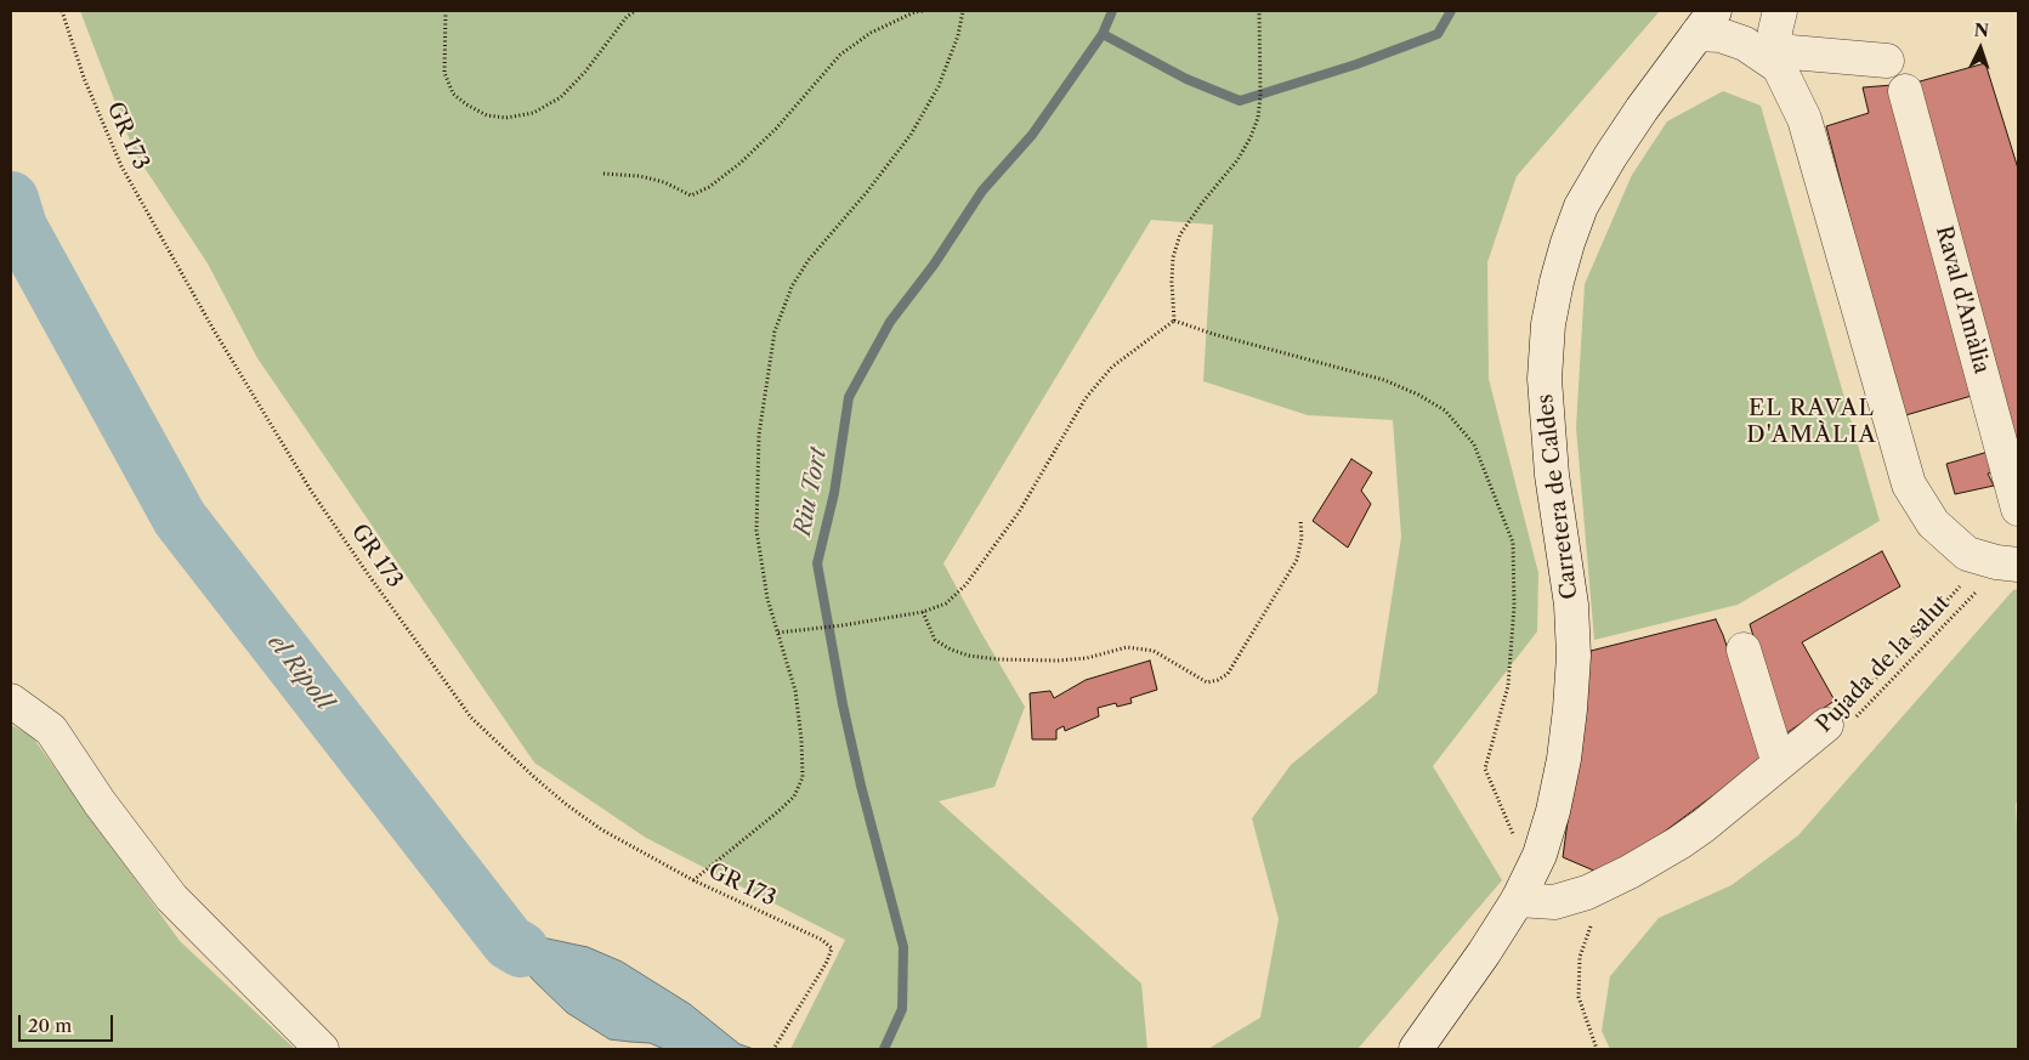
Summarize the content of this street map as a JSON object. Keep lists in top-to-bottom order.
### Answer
{
  "streets": {
    "street": ["Raval d'Amàlia", "Carretera de Caldes", "Pujada de la salut"],
    "path": ["GR 173"]
  },
  "crossings": [
    ["Carretera de Caldes", "Pujada de la salut"]
  ],
  "districts": ["EL RAVAL D'AMÀLIA"],
  "water": ["Riu Tort", "el Ripoll"],
  "scale_bar": "20 m",
  "north": "top"
}
